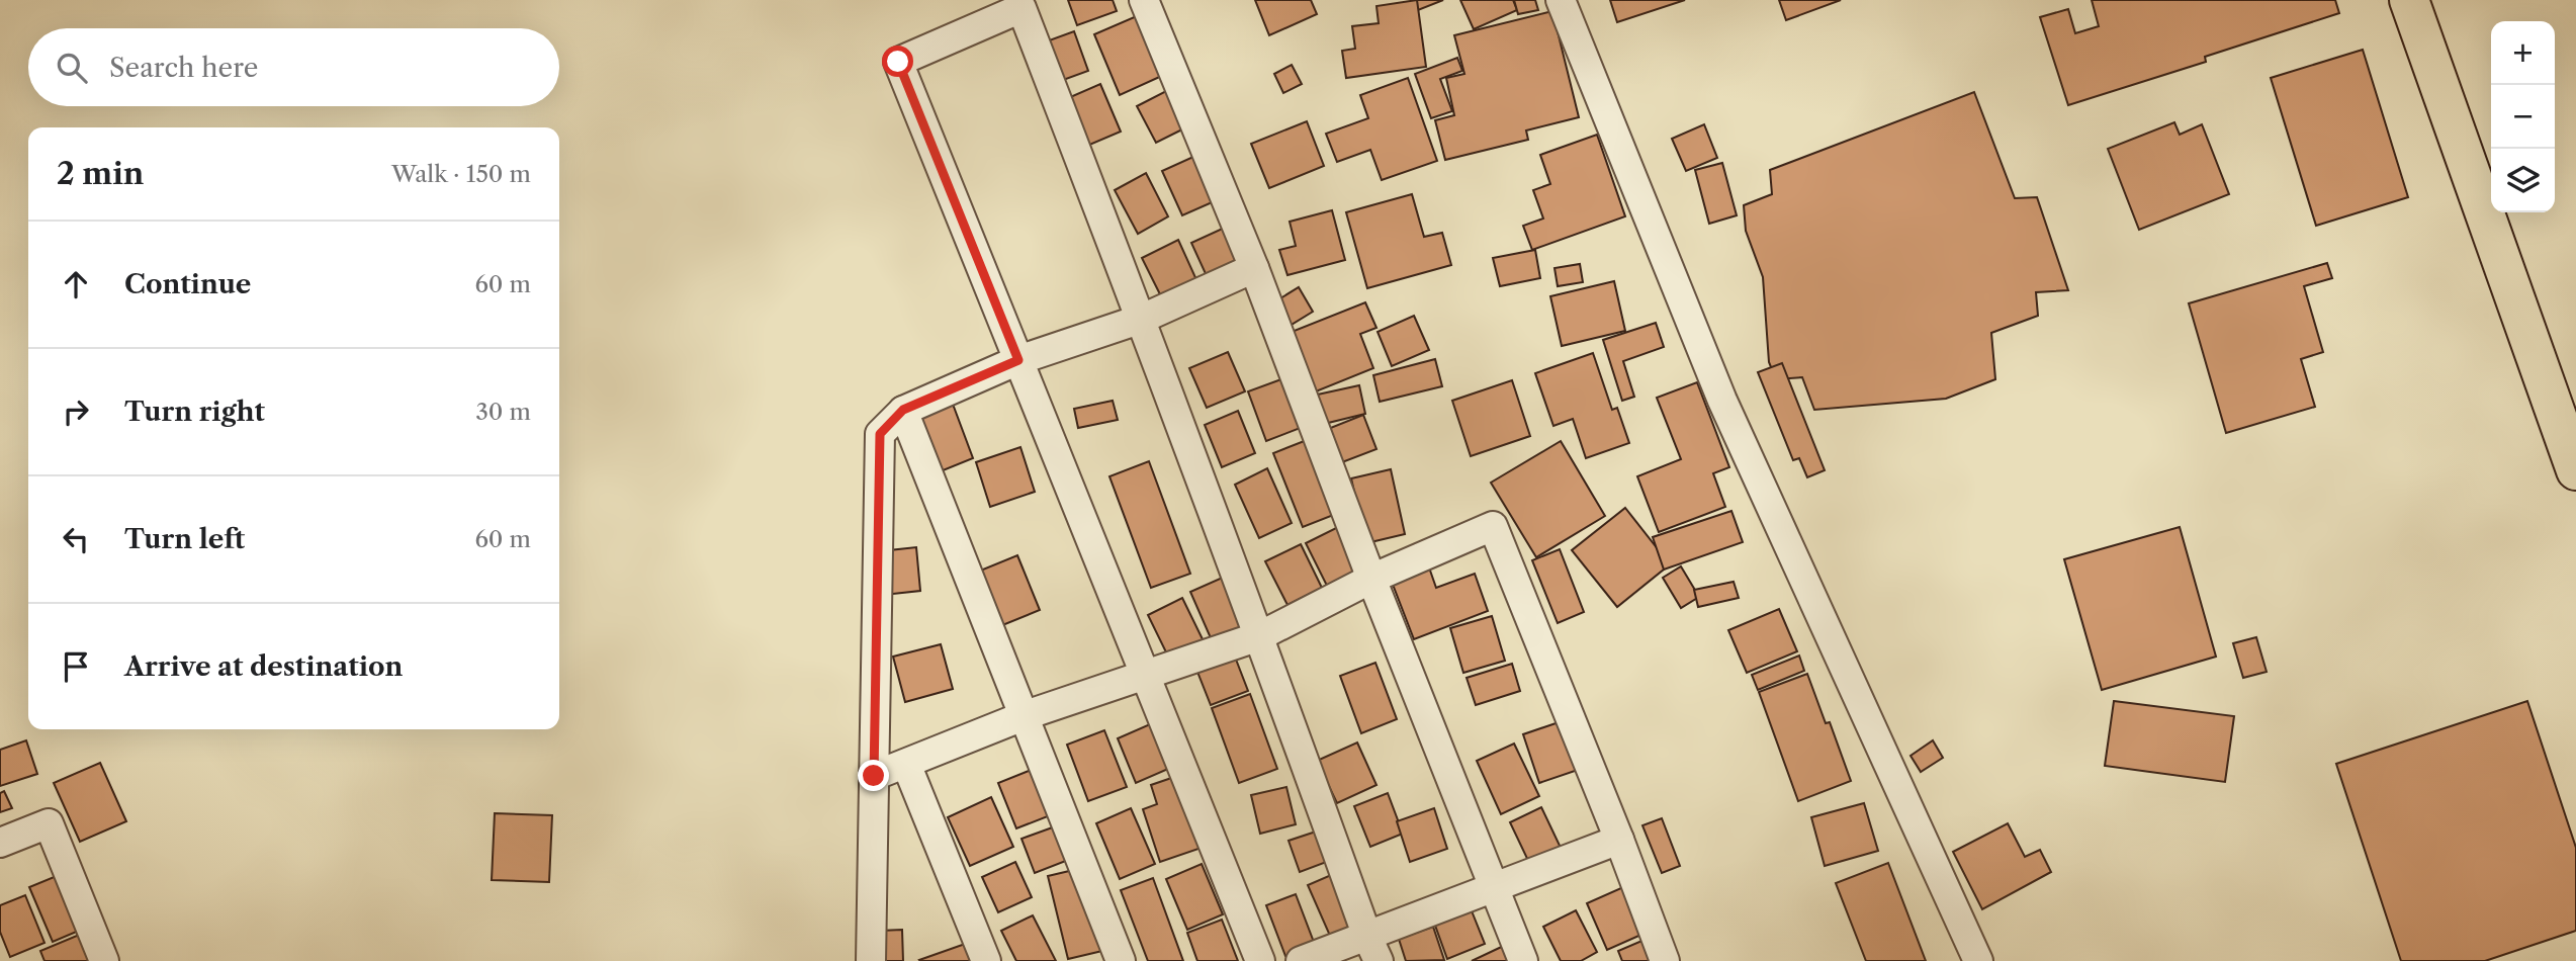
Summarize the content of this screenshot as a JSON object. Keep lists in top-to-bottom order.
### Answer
{
  "page": {
    "map_buttons": ["+", "−"],
    "search": "Search here",
    "heading": ["2 min", "Walk · 150 m"],
    "list": [
      ["Continue", "60 m"],
      ["Turn right", "30 m"],
      ["Turn left", "60 m"],
      "Arrive at destination"
    ]
  }
}
